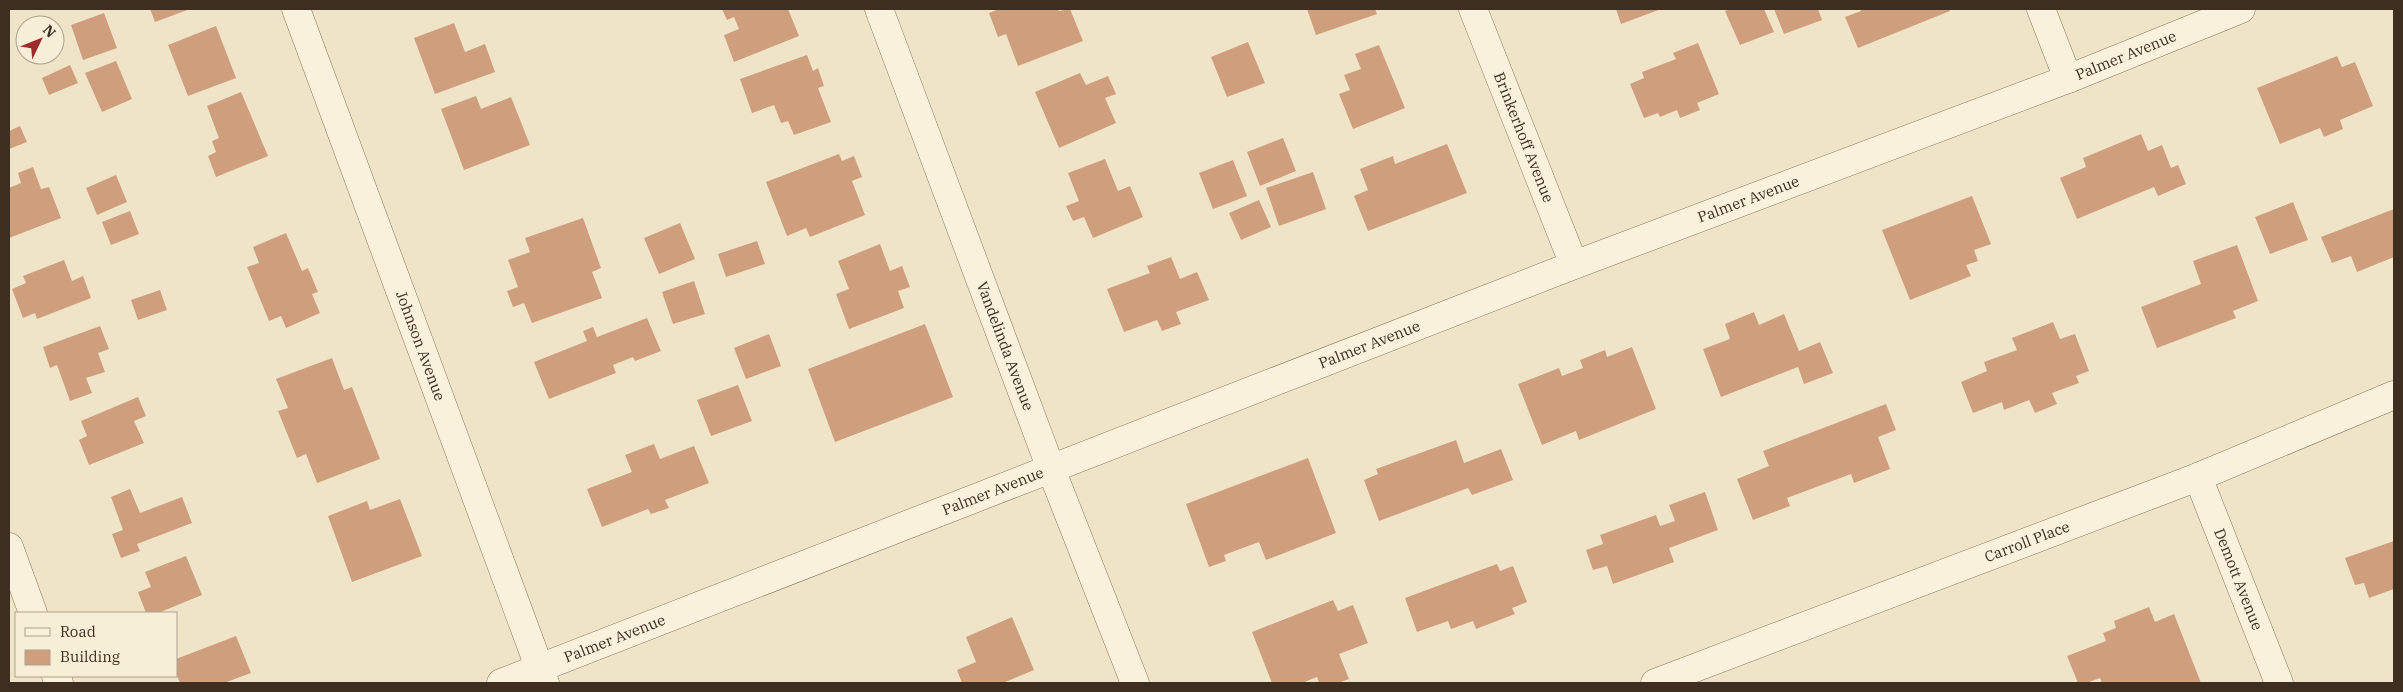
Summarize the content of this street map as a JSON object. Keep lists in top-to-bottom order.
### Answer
{
  "streets": {
    "street": [
      "Palmer Avenue",
      "Brinkerhoff Avenue",
      "Johnson Avenue",
      "Vandelinda Avenue",
      "Carroll Place",
      "Demott Avenue"
    ]
  },
  "crossings": [
    ["Palmer Avenue", "Brinkerhoff Avenue"],
    ["Palmer Avenue", "Johnson Avenue"],
    ["Palmer Avenue", "Vandelinda Avenue"],
    ["Carroll Place", "Demott Avenue"]
  ],
  "legend": ["Road", "Building"],
  "north": "top right"
}
